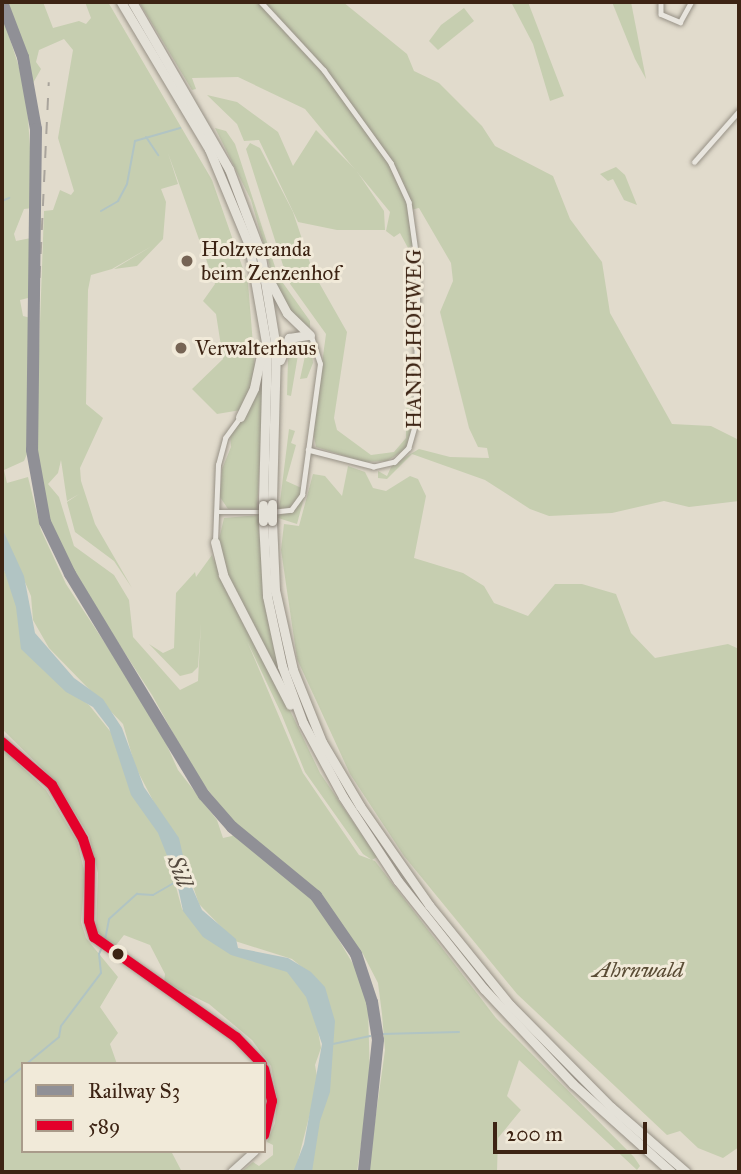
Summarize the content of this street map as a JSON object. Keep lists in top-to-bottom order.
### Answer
{
  "streets": {
    "street": ["HANDLHOFWEG"]
  },
  "water": ["Sill"],
  "parks": ["Ahrnwald"],
  "places": ["Holzveranda beim Zenzenhof", "Verwalterhaus"],
  "lines": ["rail line S3", "transit line 589"],
  "legend": ["Railway S3", "589"],
  "scale_bar": "200 m"
}
